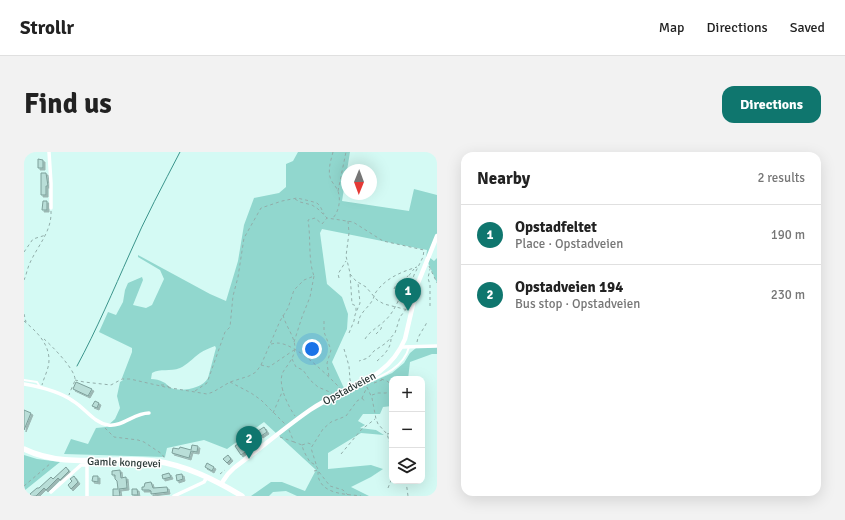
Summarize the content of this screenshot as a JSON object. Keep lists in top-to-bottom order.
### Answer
{
  "streets": {
    "main road": ["Gamle kongevei"],
    "street": ["Opstadveien"]
  },
  "crossings": [
    ["Opstadveien", "Gamle kongevei"]
  ],
  "north": "bottom",
  "page": {
    "header": "Strollr",
    "nav": ["Map", "Directions", "Saved"],
    "buttons": "Directions",
    "title": "Find us",
    "heading": ["Nearby", "2 results"],
    "list": [
      {
        "mark": "1",
        "name": "Opstadfeltet",
        "note": "Place · Opstadveien",
        "value": "190 m"
      },
      {
        "mark": "2",
        "name": "Opstadveien 194",
        "note": "Bus stop · Opstadveien",
        "value": "230 m"
      }
    ],
    "pins": ["1", "2"],
    "map_buttons": ["+", "−"]
  }
}
